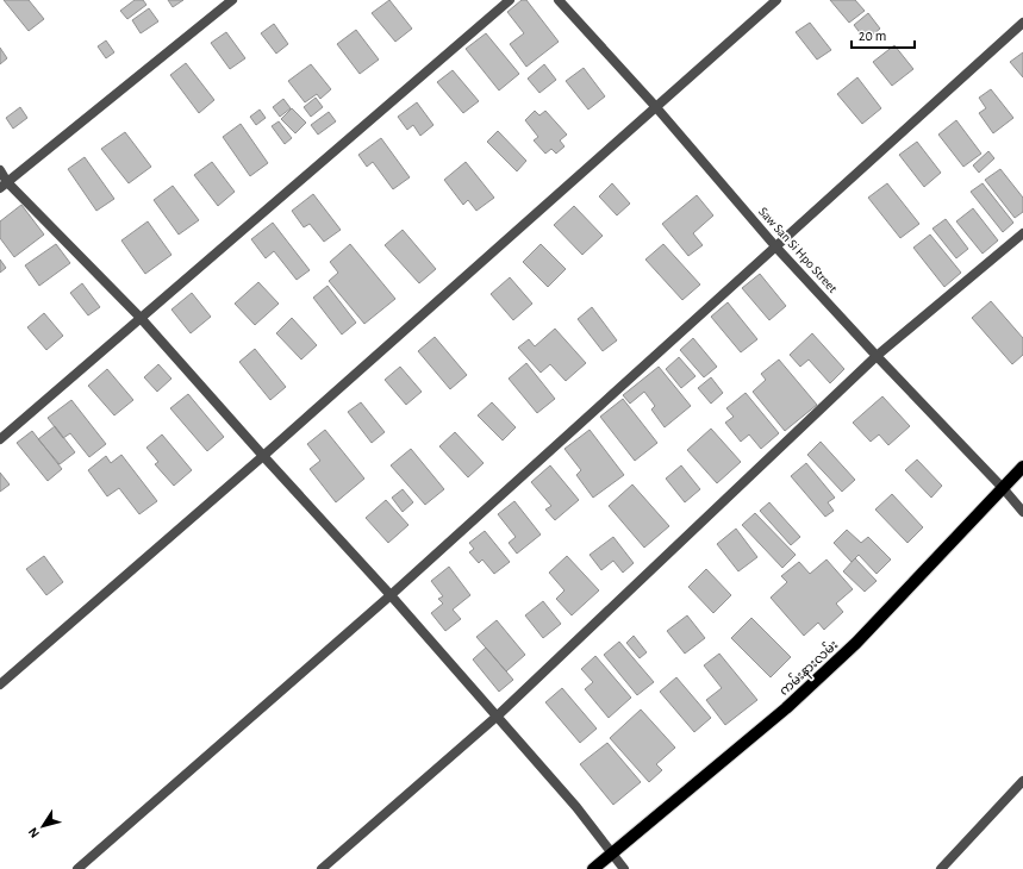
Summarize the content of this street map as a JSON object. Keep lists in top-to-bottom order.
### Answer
{
  "streets": {
    "main road": ["ကမ်းနားလမ်း"],
    "street": ["Saw San Si Hpo Street"]
  },
  "crossings": [
    ["Saw San Si Hpo Street", "ကမ်းနားလမ်း"]
  ],
  "scale_bar": "20 m",
  "north": "bottom left"
}
